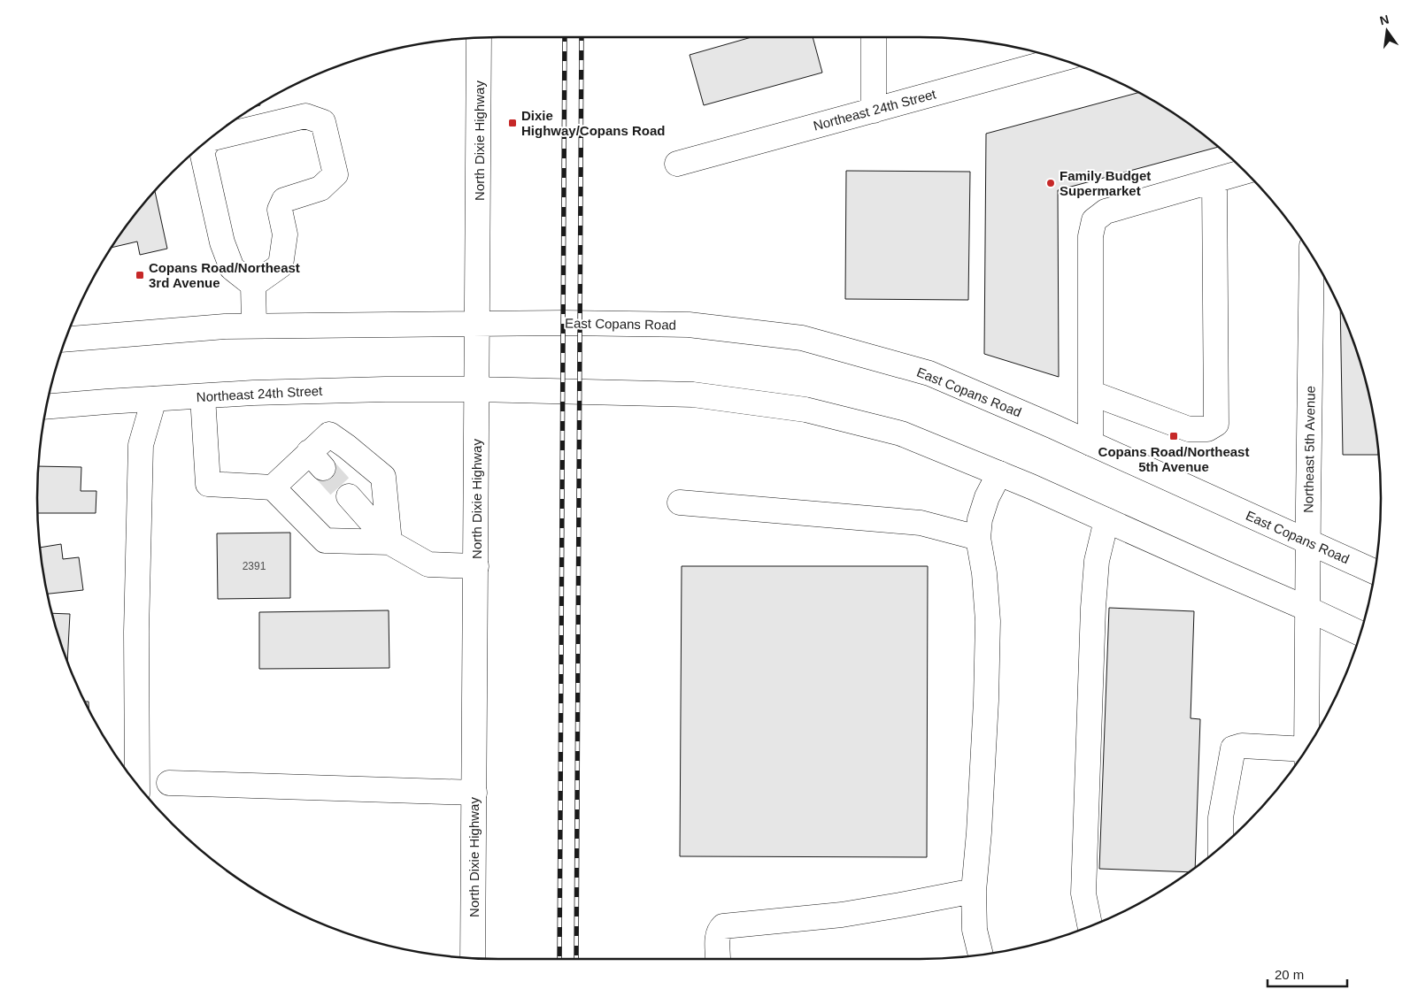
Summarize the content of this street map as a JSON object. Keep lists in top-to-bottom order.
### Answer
{
  "streets": {
    "main road": [
      "Northeast 24th Street",
      "North Dixie Highway",
      "East Copans Road",
      "Northeast 5th Avenue"
    ]
  },
  "crossings": [
    ["Northeast 24th Street", "North Dixie Highway"],
    ["North Dixie Highway", "East Copans Road"],
    ["East Copans Road", "Northeast 5th Avenue"]
  ],
  "places": {
    "transit": ["Dixie Highway/Copans Road", "Copans Road/Northeast 3rd Avenue", "Copans Road/Northeast 5th Avenue"],
    "other": ["Family Budget Supermarket"]
  },
  "house_numbers": ["2391"],
  "scale_bar": "20 m",
  "north": "top"
}
